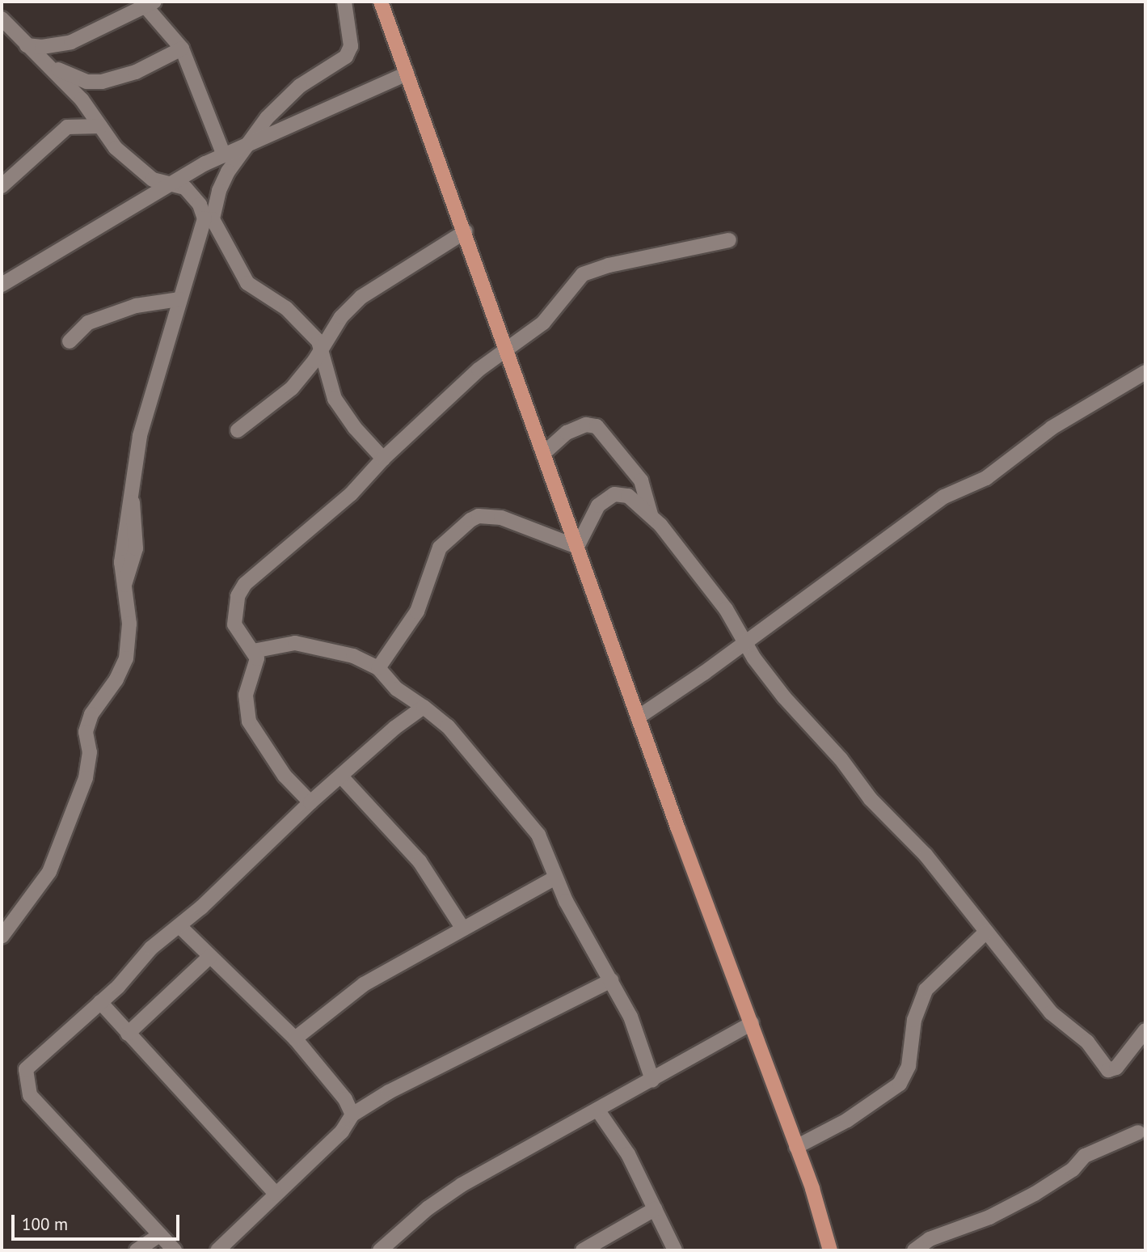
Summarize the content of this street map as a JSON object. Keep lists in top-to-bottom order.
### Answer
{
  "scale_bar": "100 m"
}
